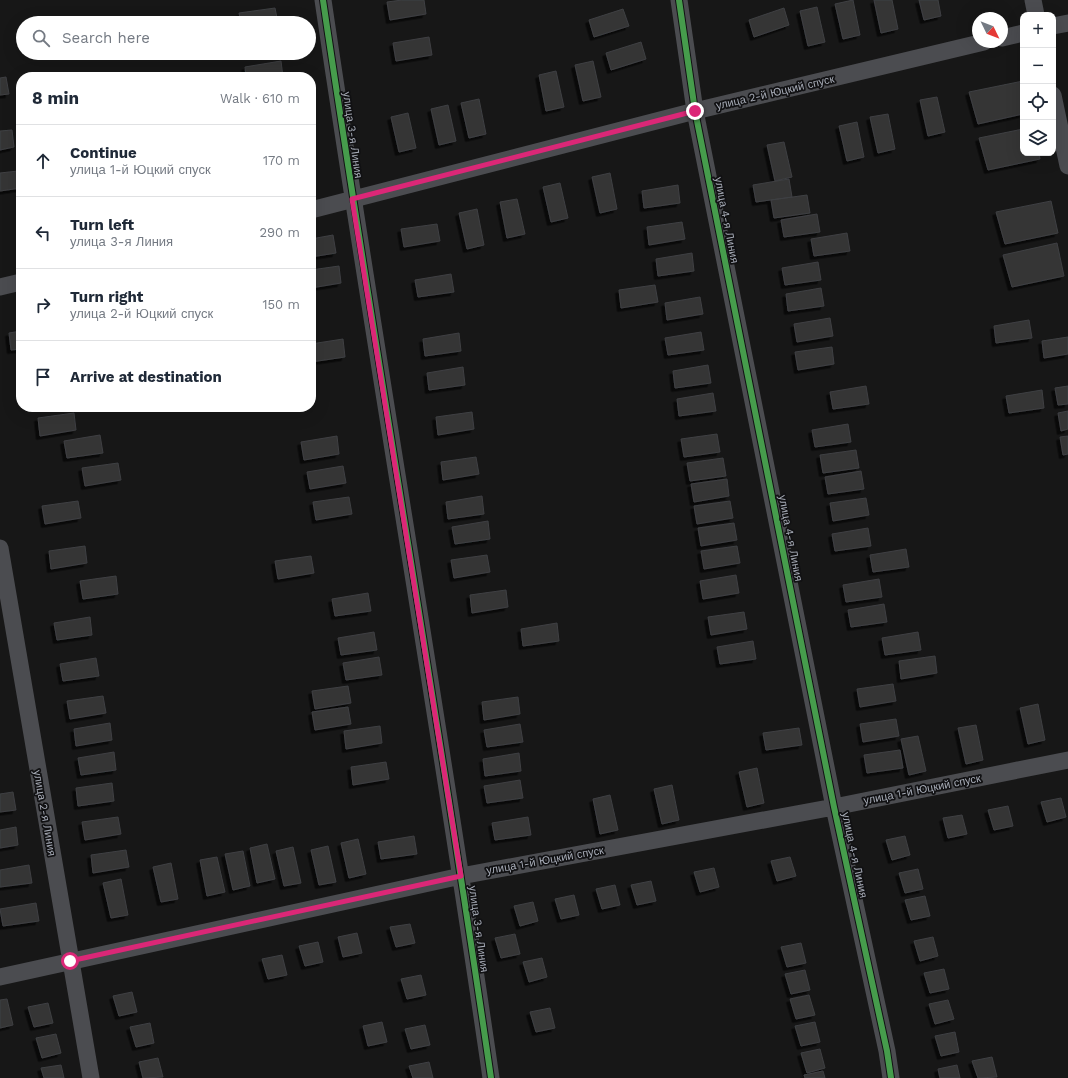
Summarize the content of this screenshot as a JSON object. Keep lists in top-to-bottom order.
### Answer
{
  "streets": {
    "street": [
      "улица 2-й Юцкий спуск",
      "улица 3-я Линия",
      "улица 4-я Линия",
      "улица 1-й Юцкий спуск",
      "улица 2-я Линия"
    ]
  },
  "crossings": [
    ["улица 2-й Юцкий спуск", "улица 3-я Линия"],
    ["улица 2-й Юцкий спуск", "улица 4-я Линия"],
    ["улица 3-я Линия", "улица 1-й Юцкий спуск"],
    ["улица 4-я Линия", "улица 1-й Юцкий спуск"],
    ["улица 1-й Юцкий спуск", "улица 2-я Линия"]
  ],
  "north": "bottom right",
  "page": {
    "map_buttons": ["+", "−"],
    "search": "Search here",
    "heading": ["8 min", "Walk · 610 m"],
    "list": [
      ["Continue", "улица 1-й Юцкий спуск", "170 m"],
      ["Turn left", "улица 3-я Линия", "290 m"],
      ["Turn right", "улица 2-й Юцкий спуск", "150 m"],
      "Arrive at destination"
    ]
  }
}
